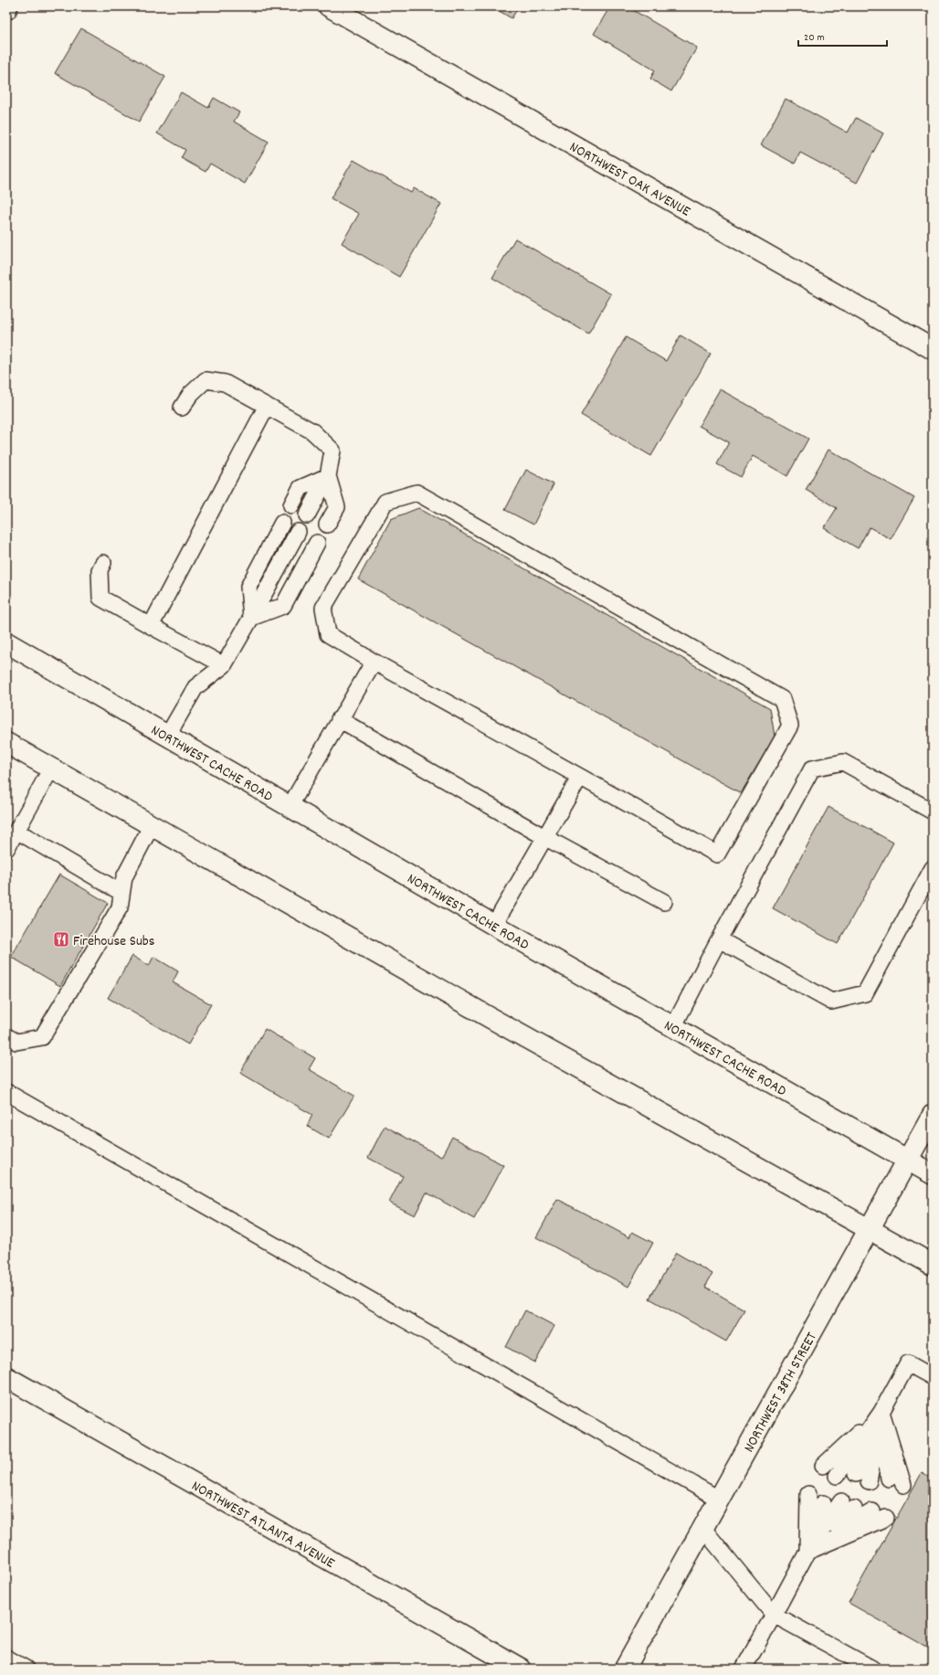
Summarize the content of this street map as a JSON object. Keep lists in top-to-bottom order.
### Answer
{
  "streets": {
    "main road": [
      "NORTHWEST OAK AVENUE",
      "NORTHWEST CACHE ROAD",
      "NORTHWEST 38TH STREET",
      "NORTHWEST ATLANTA AVENUE"
    ]
  },
  "crossings": [
    ["NORTHWEST CACHE ROAD", "NORTHWEST 38TH STREET"]
  ],
  "places": {
    "restaurant": ["Firehouse Subs"]
  },
  "scale_bar": "20 m"
}
